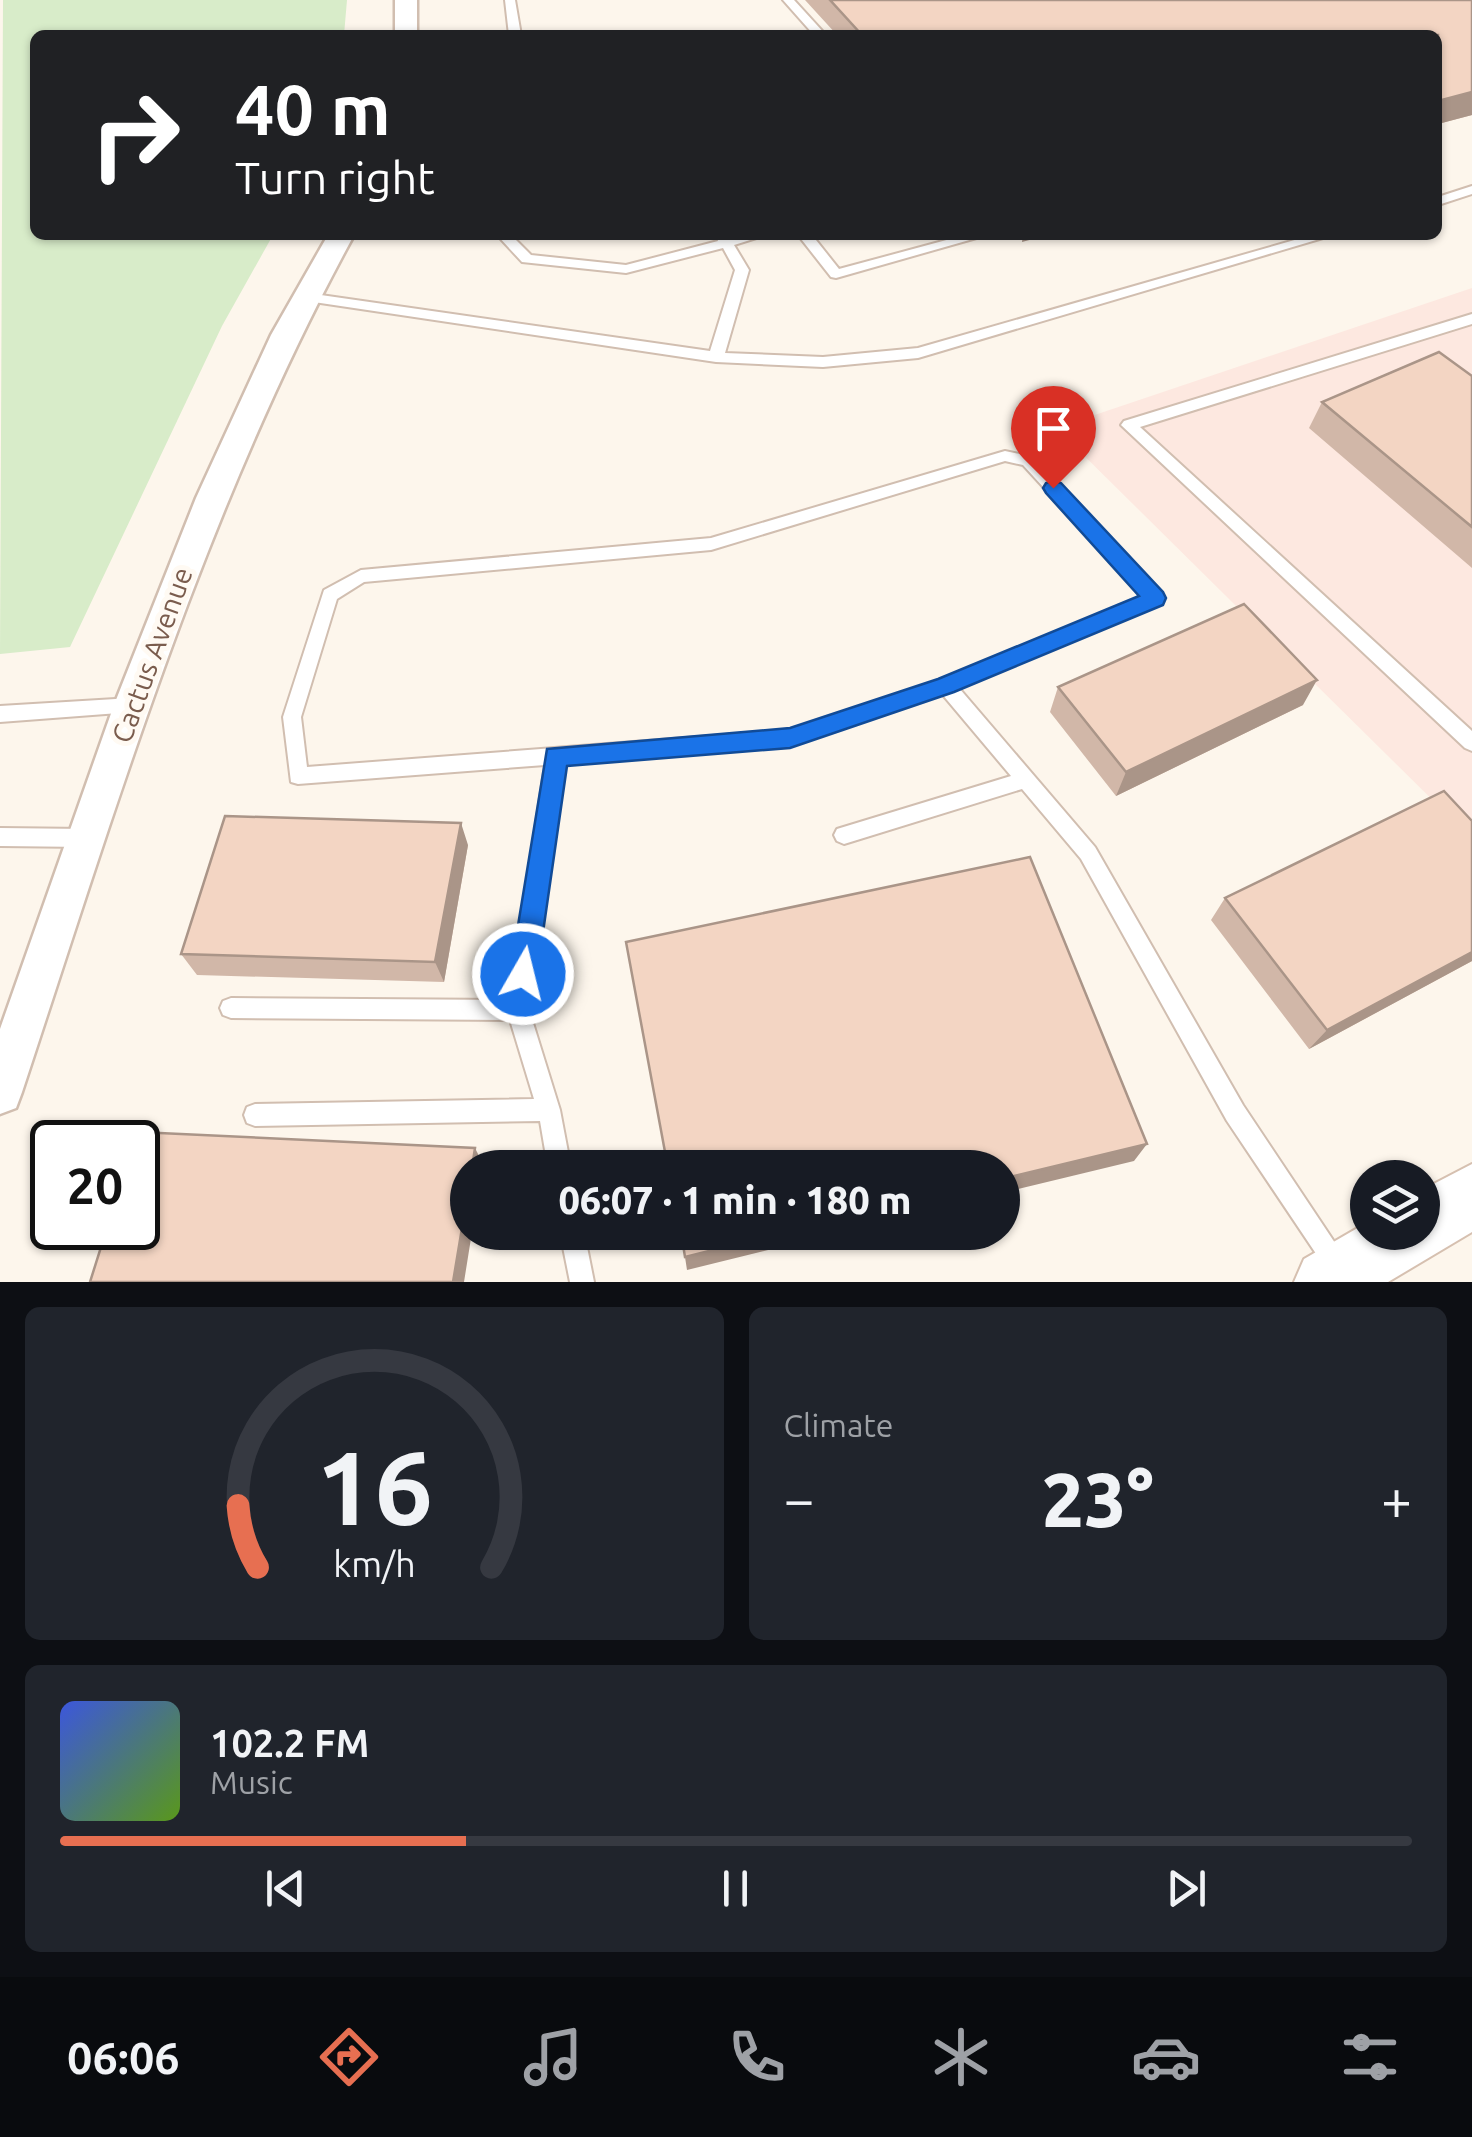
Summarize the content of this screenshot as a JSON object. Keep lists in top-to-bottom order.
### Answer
{
  "streets": {
    "street": ["Cactus Avenue"]
  },
  "page": {
    "turn": ["40 m", "Turn right"],
    "limit": "20",
    "trip": "06:07 · 1 min · 180 m",
    "tile": "Climate",
    "heat": ["−", "23°", "+"],
    "song": ["102.2 FM", "Music"],
    "tabs": "06:06",
    "gauge": ["16", "km/h"]
  }
}
